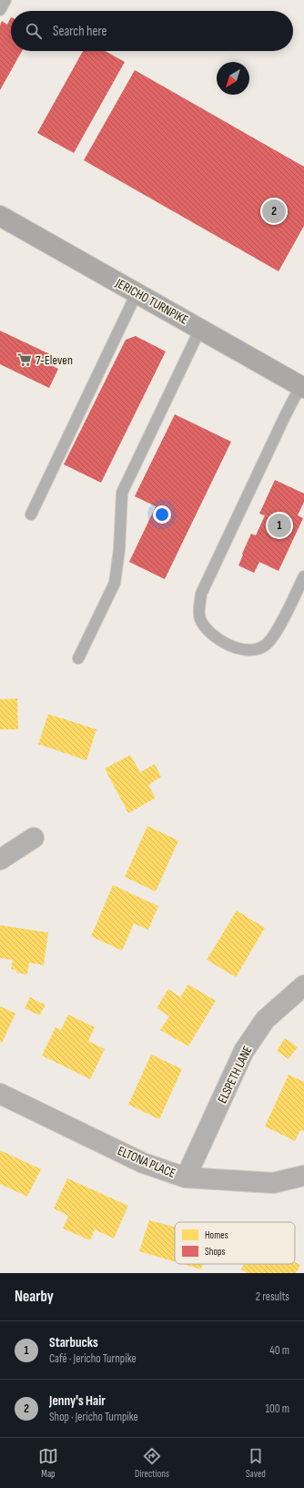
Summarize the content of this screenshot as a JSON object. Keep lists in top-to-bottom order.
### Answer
{
  "streets": {
    "main road": ["JERICHO TURNPIKE"],
    "street": ["ELSPETH LANE", "ELTONA PLACE"]
  },
  "crossings": [
    ["ELSPETH LANE", "ELTONA PLACE"]
  ],
  "places": {
    "supermarket": ["7-Eleven"]
  },
  "legend": ["Homes", "Shops"],
  "north": "bottom left",
  "page": {
    "search": "Search here",
    "pins": ["2", "1"],
    "heading": ["Nearby", "2 results"],
    "list": [
      {
        "mark": "1",
        "name": "Starbucks",
        "note": "Café · Jericho Turnpike",
        "value": "40 m"
      },
      {
        "mark": "2",
        "name": "Jenny's Hair",
        "note": "Shop · Jericho Turnpike",
        "value": "100 m"
      }
    ],
    "nav": ["Map", "Directions", "Saved"]
  }
}
